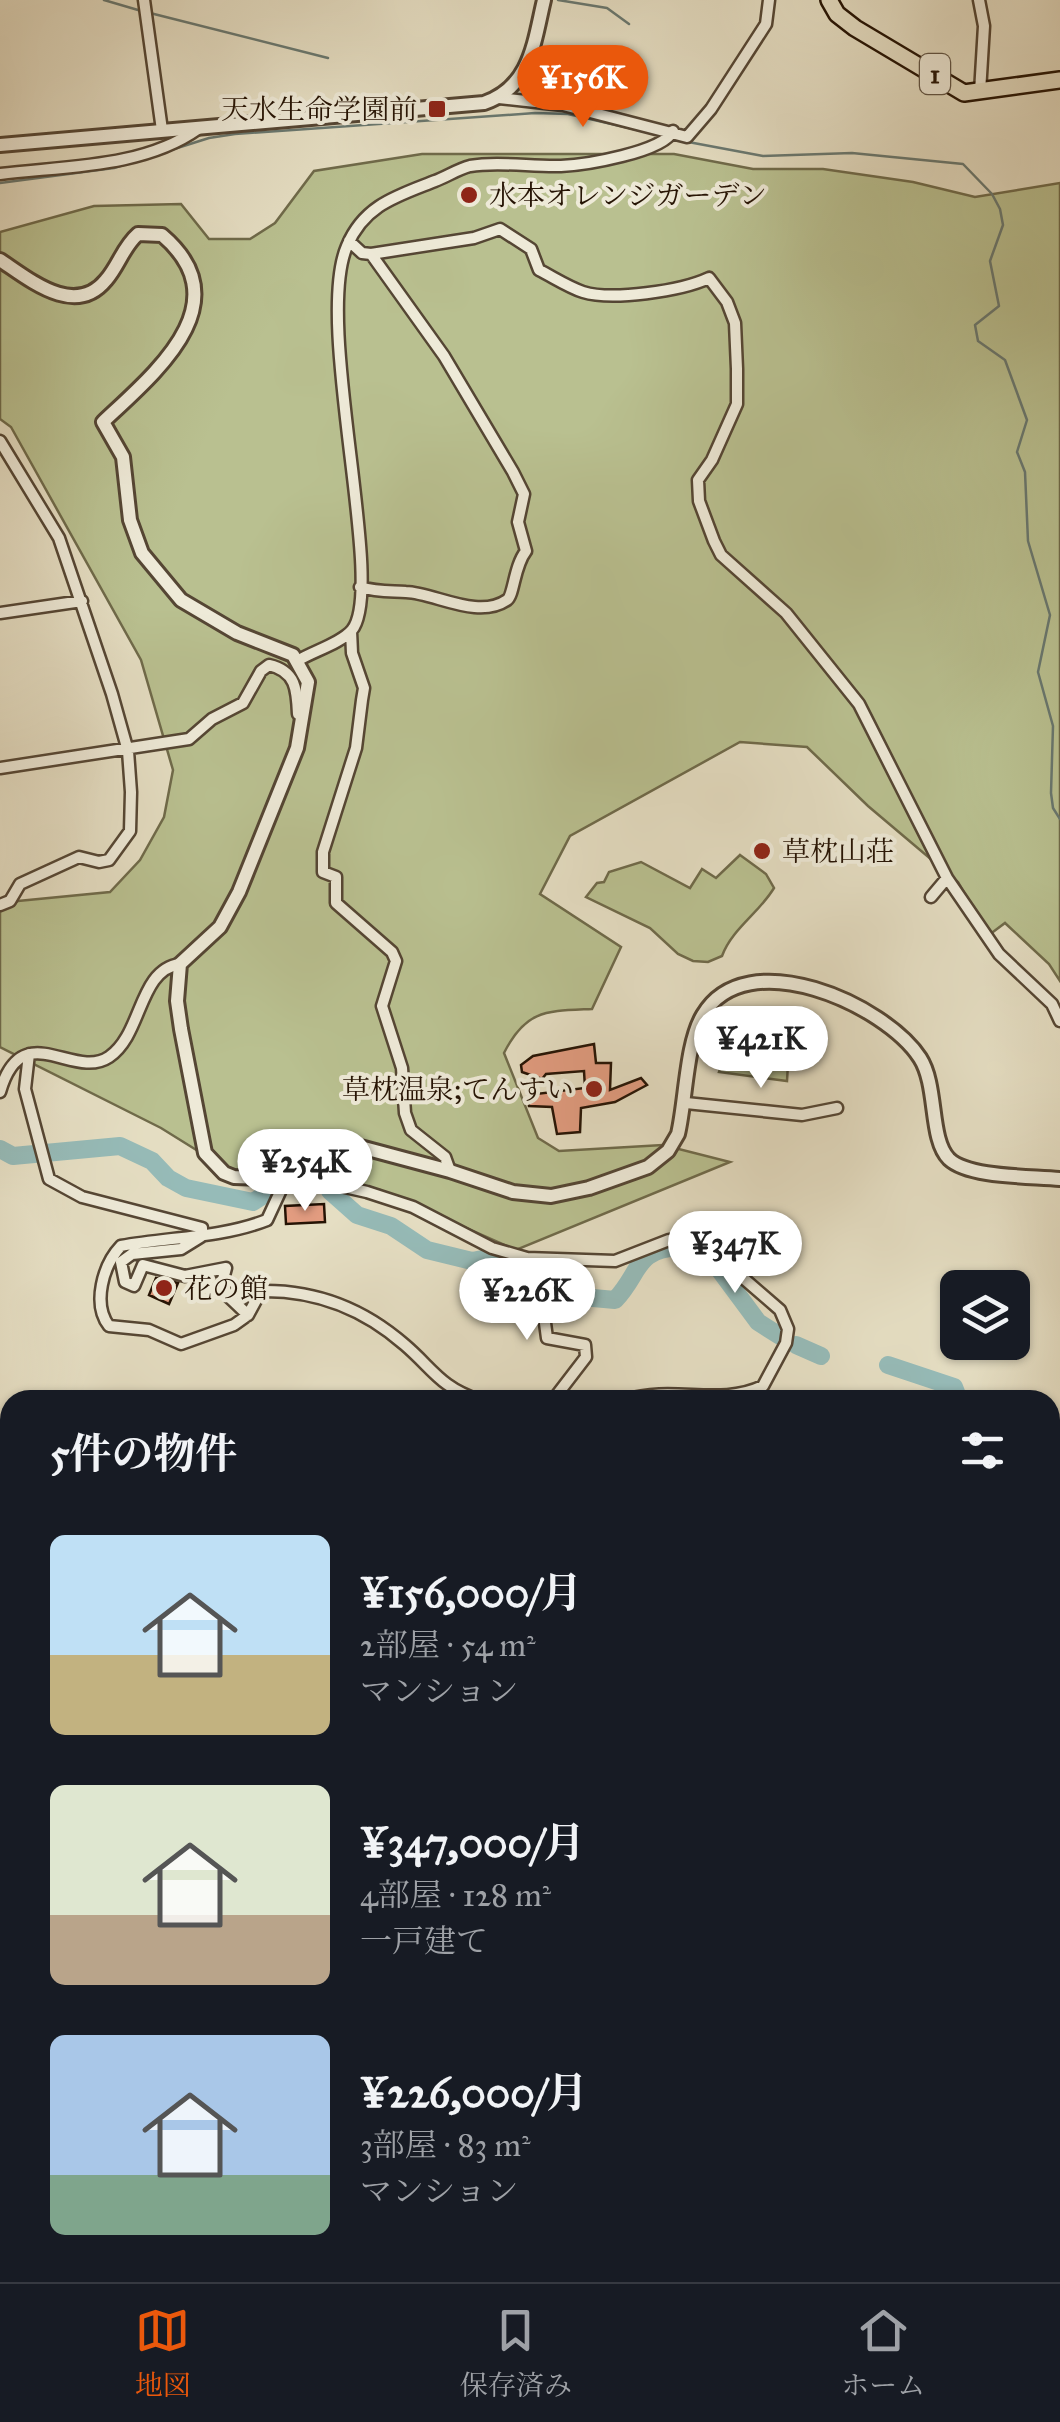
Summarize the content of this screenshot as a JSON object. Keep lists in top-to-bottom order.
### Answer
{
  "streets": {
    "main road": ["1"]
  },
  "places": {
    "transit": ["天水生命学園前"],
    "other": [
      "水本オレンジガーデン",
      "草枕山荘",
      "草枕温泉;てんすい",
      "花の館"
    ]
  },
  "page": {
    "price": [
      "¥156K",
      "¥421K",
      "¥254K",
      "¥347K",
      "¥226K"
    ],
    "heading": "5件の物件",
    "list": [
      {
        "name": "¥156,000/月",
        "note": "2部屋 · 54 m² · マンション"
      },
      {
        "name": "¥347,000/月",
        "note": "4部屋 · 128 m² · 一戸建て"
      },
      {
        "name": "¥226,000/月",
        "note": "3部屋 · 83 m² · マンション"
      }
    ],
    "tabs": ["地図", "保存済み", "ホーム"]
  }
}
